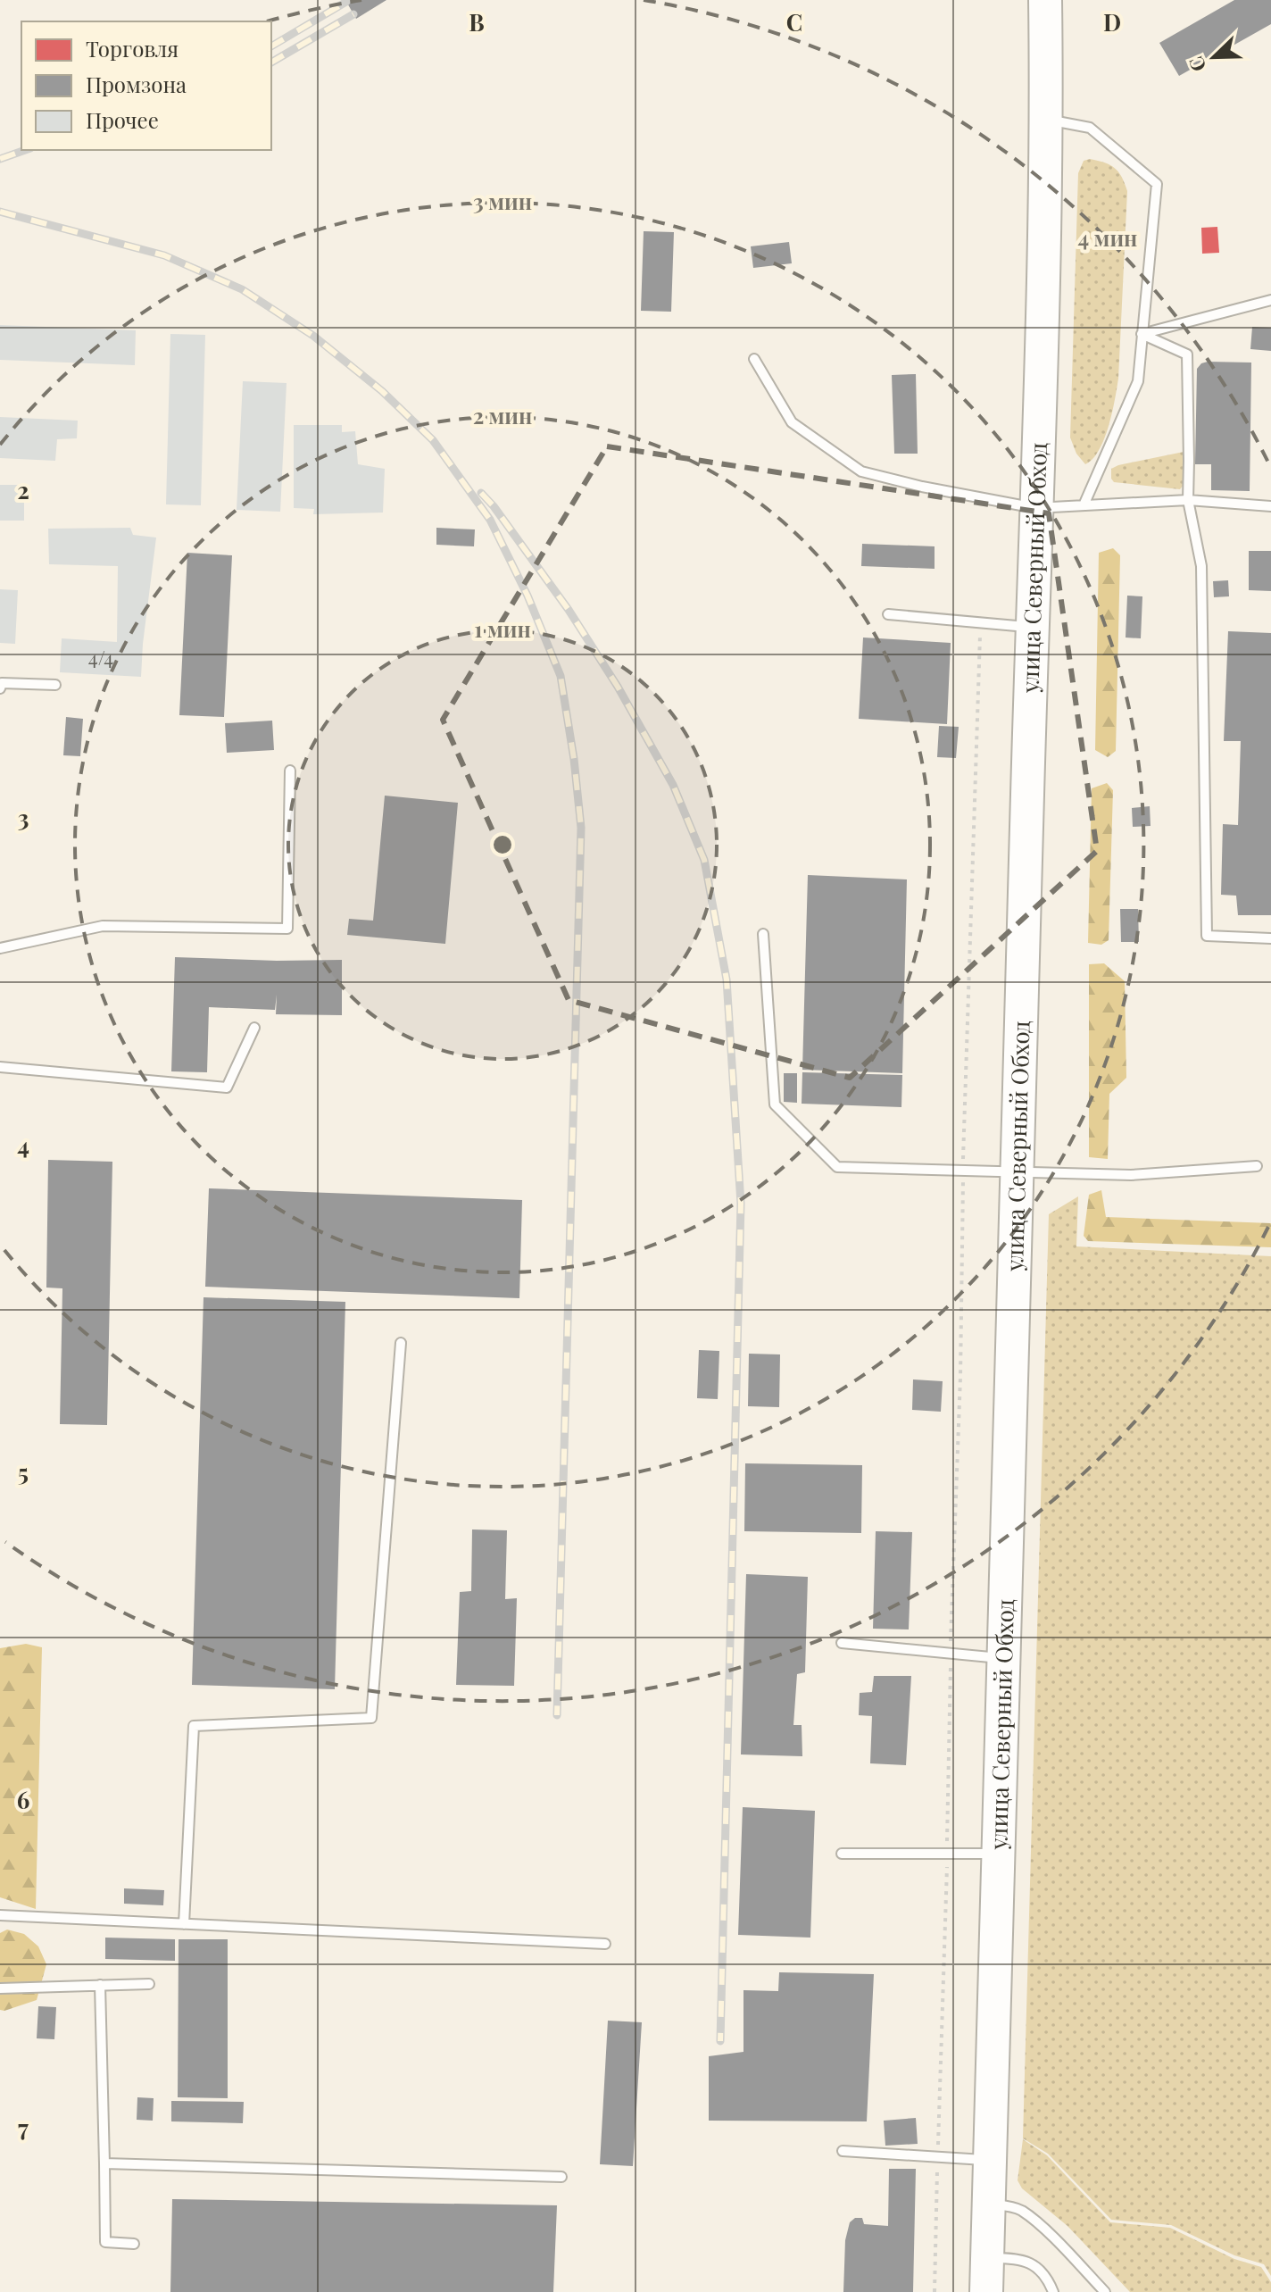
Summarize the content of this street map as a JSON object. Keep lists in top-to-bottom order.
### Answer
{
  "streets": {
    "highway": ["улица Северный Обход"]
  },
  "house_numbers": ["4/4"],
  "legend": ["Торговля", "Промзона", "Прочее"],
  "north": "bottom left",
  "grid": {
    "columns": ["B", "C", "D"],
    "rows": [
      "2",
      "3",
      "4",
      "5",
      "6",
      "7"
    ]
  },
  "rings": [
    "3 мин",
    "4 мин",
    "2 мин",
    "1 мин"
  ]
}
